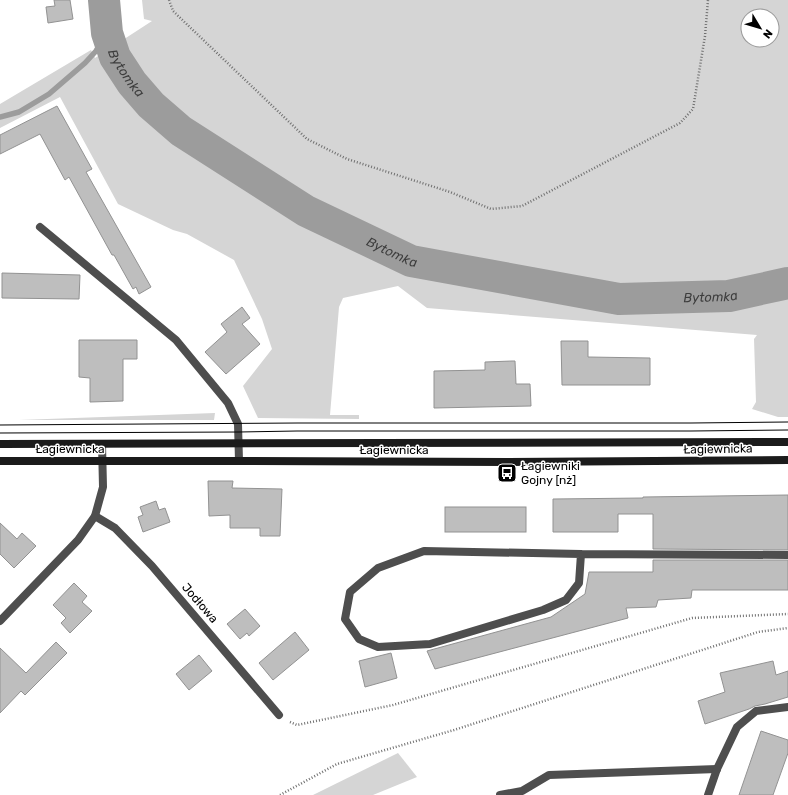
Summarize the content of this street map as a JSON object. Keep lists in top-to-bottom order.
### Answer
{
  "streets": {
    "main road": ["Łagiewnicka"],
    "street": ["Jodłowa"]
  },
  "water": ["Bytomka"],
  "places": {
    "bus stop": ["Łagiewniki Gojny [nż]"]
  },
  "north": "bottom right"
}
